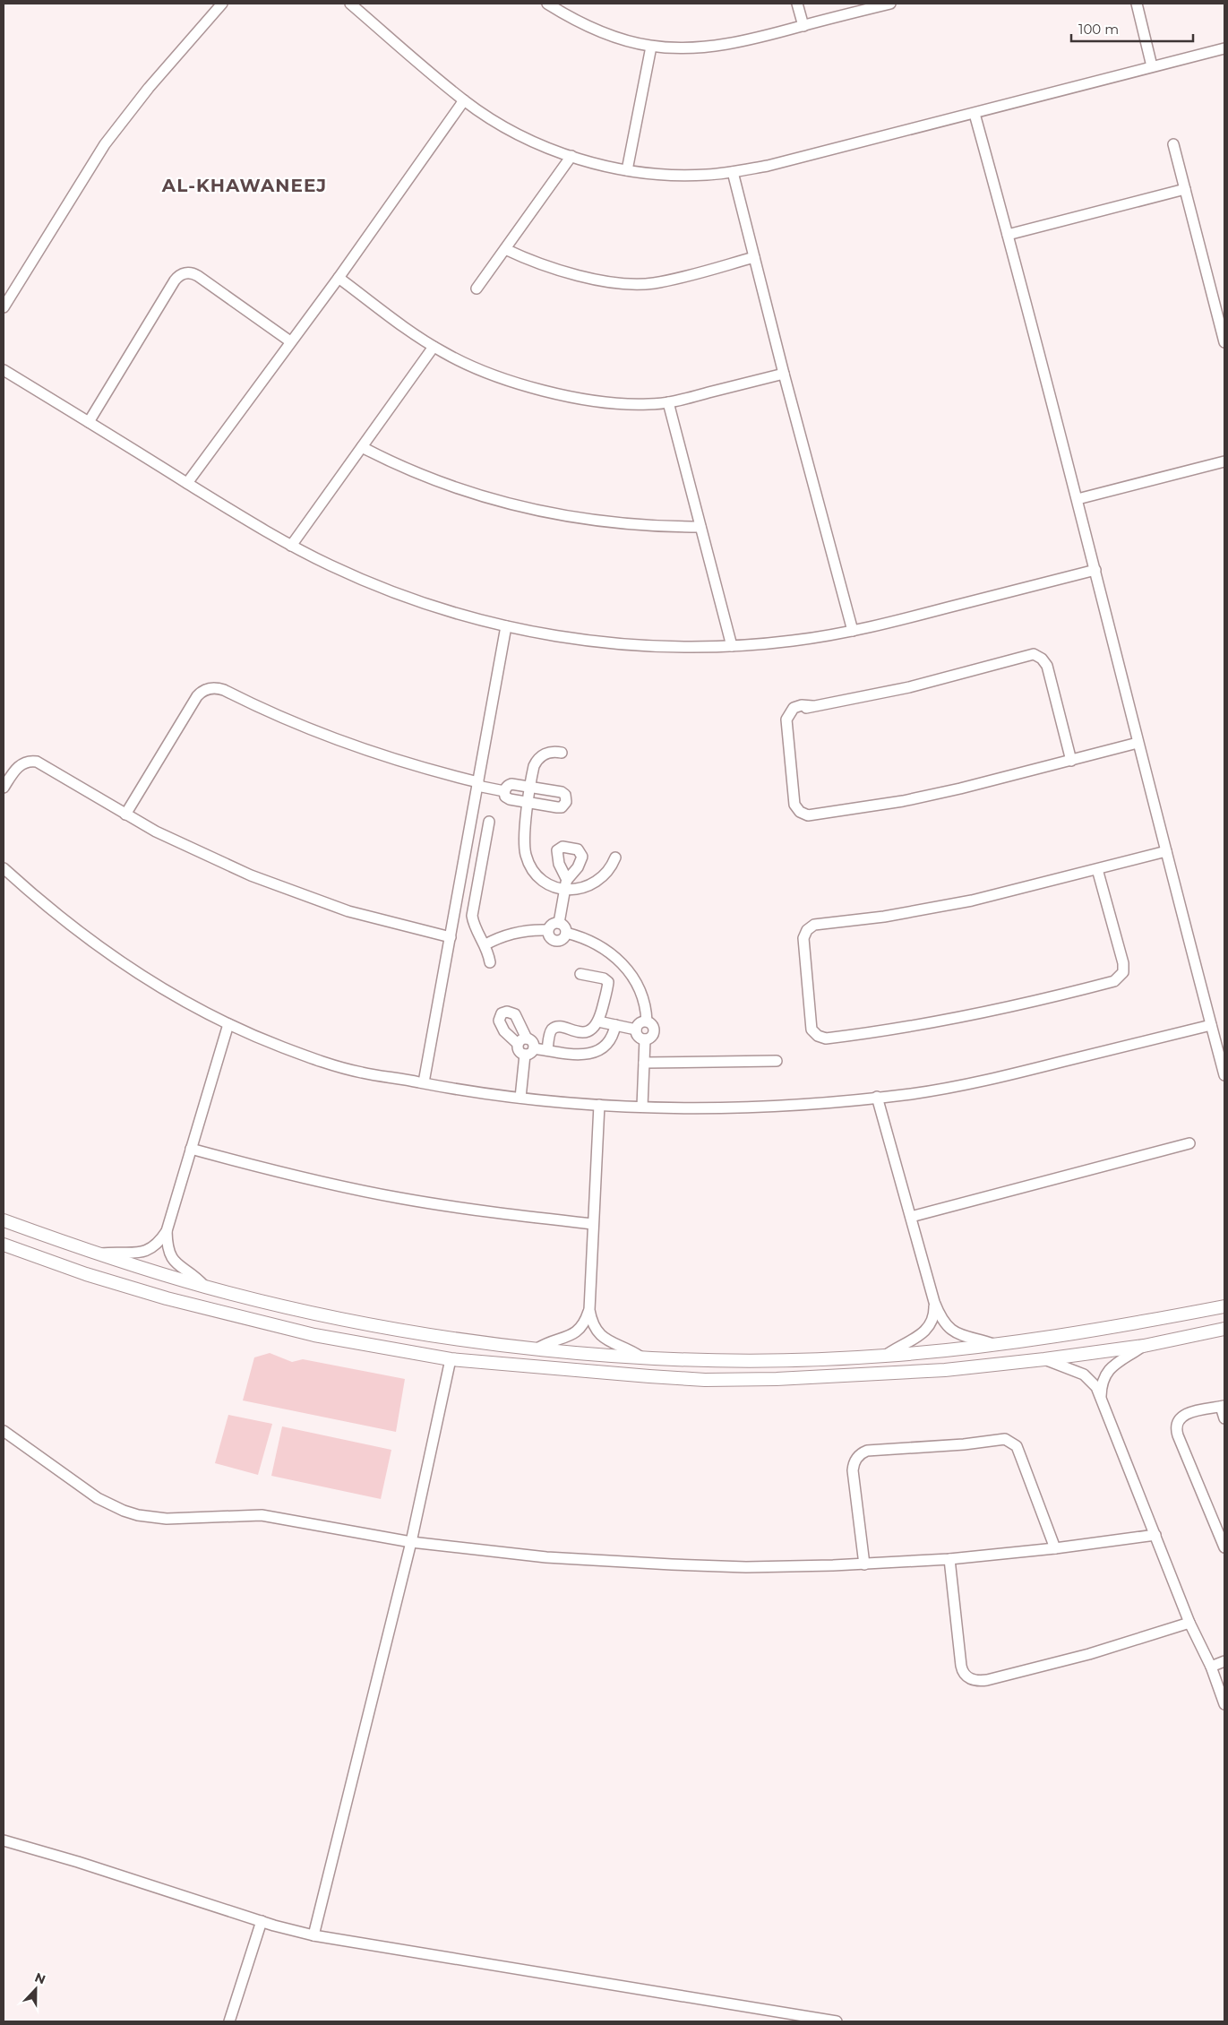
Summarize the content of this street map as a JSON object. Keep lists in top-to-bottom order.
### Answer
{
  "districts": ["AL-KHAWANEEJ"],
  "scale_bar": "100 m",
  "north": "top"
}
